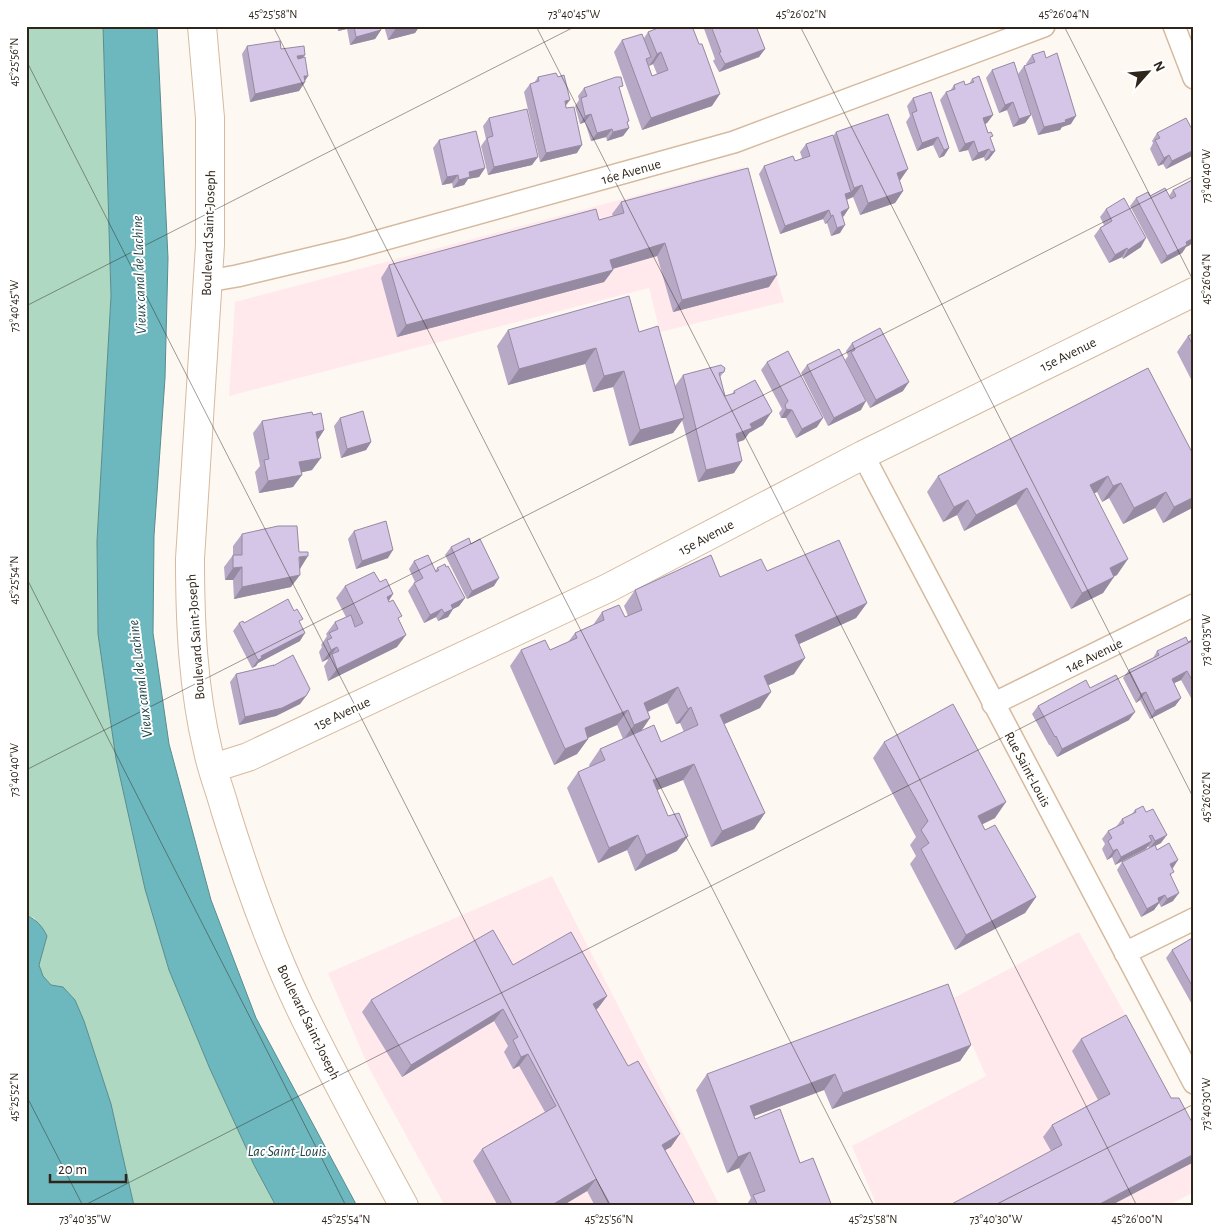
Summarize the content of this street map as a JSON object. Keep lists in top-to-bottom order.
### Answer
{
  "streets": {
    "street": [
      "16e Avenue",
      "Boulevard Saint-Joseph",
      "15e Avenue",
      "14e Avenue",
      "Rue Saint-Louis"
    ]
  },
  "crossings": [
    ["16e Avenue", "Boulevard Saint-Joseph"],
    ["Boulevard Saint-Joseph", "15e Avenue"],
    ["15e Avenue", "Rue Saint-Louis"],
    ["14e Avenue", "Rue Saint-Louis"]
  ],
  "water": ["Vieux canal de Lachine", "Lac Saint-Louis"],
  "scale_bar": "20 m",
  "north": "top right",
  "coordinates": [
    "45°25'58\"N",
    "73°40'45\"W",
    "45°26'02\"N",
    "45°26'04\"N",
    "45°25'56\"N",
    "73°40'40\"W",
    "45°25'54\"N",
    "73°40'35\"W",
    "45°25'52\"N",
    "73°40'30\"W",
    "45°26'00\"N"
  ]
}
